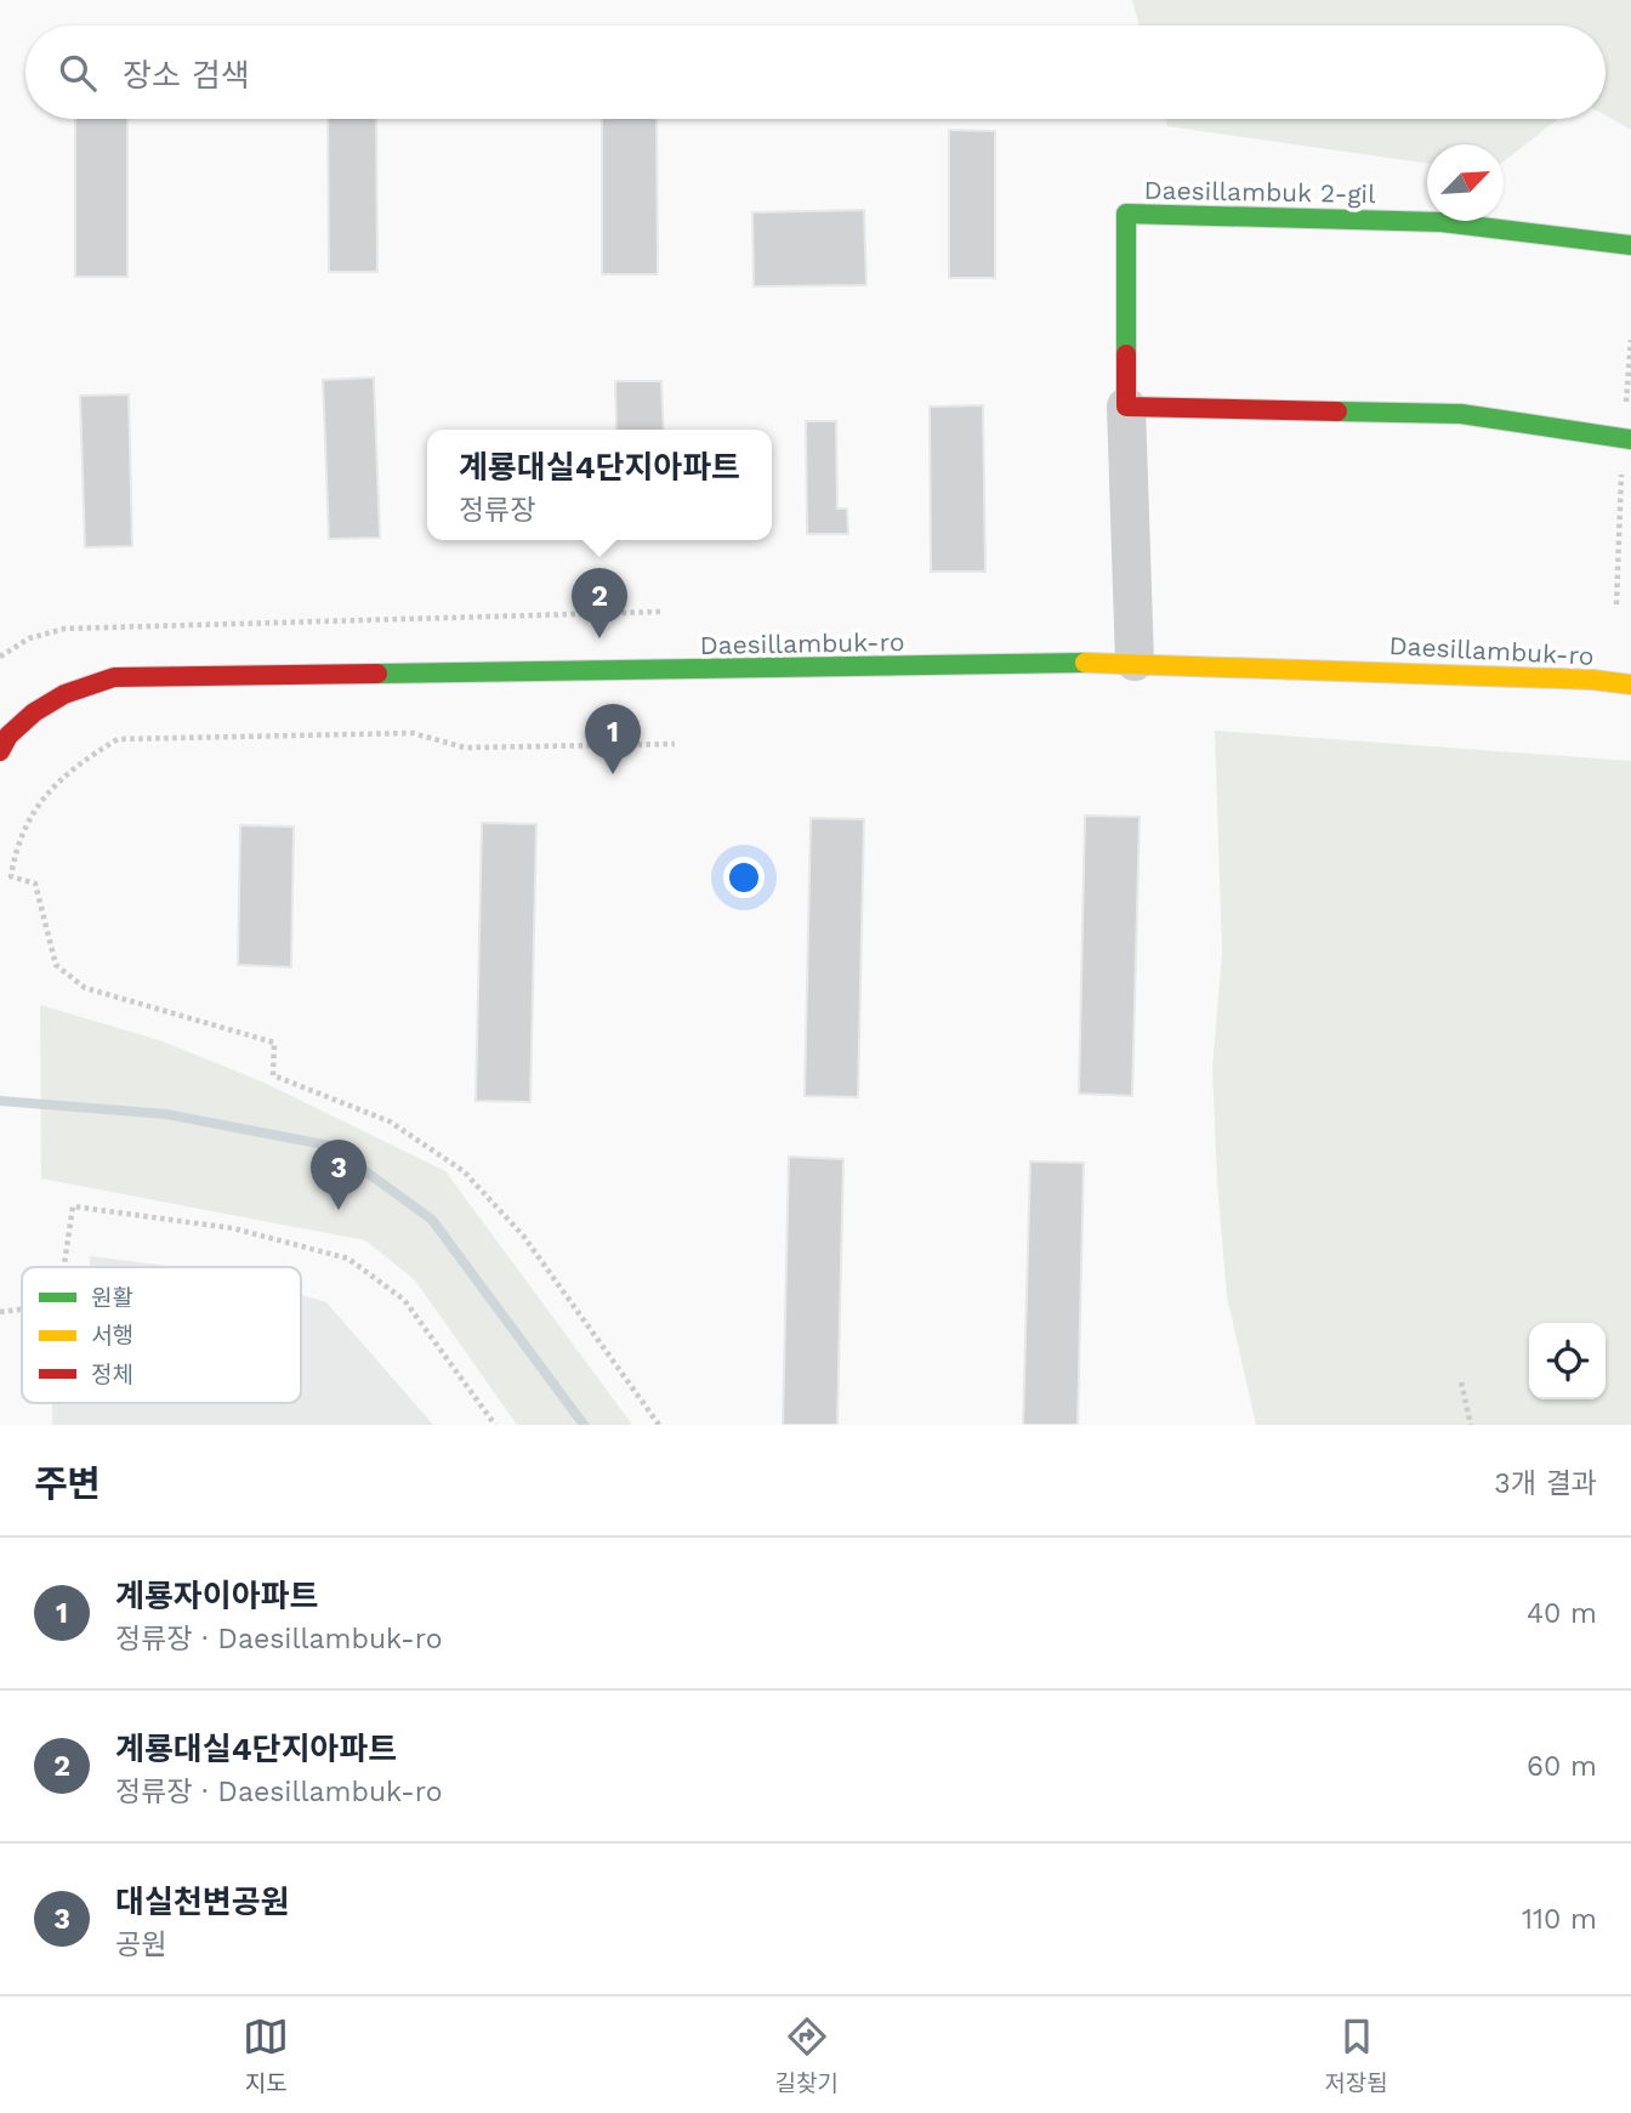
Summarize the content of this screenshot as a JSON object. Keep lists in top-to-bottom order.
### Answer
{
  "streets": {
    "street": ["Daesillambuk 2-gil", "Daesillambuk-ro"]
  },
  "legend": ["원활", "서행", "정체"],
  "north": "top right",
  "page": {
    "search": "장소 검색",
    "popup": ["계룡대실4단지아파트", "정류장"],
    "pins": ["2", "1", "3"],
    "heading": ["주변", "3개 결과"],
    "list": [
      {
        "mark": "1",
        "name": "계룡자이아파트",
        "note": "정류장 · Daesillambuk-ro",
        "value": "40 m"
      },
      {
        "mark": "2",
        "name": "계룡대실4단지아파트",
        "note": "정류장 · Daesillambuk-ro",
        "value": "60 m"
      },
      {
        "mark": "3",
        "name": "대실천변공원",
        "note": "공원",
        "value": "110 m"
      }
    ],
    "nav": ["지도", "길찾기", "저장됨"]
  }
}
